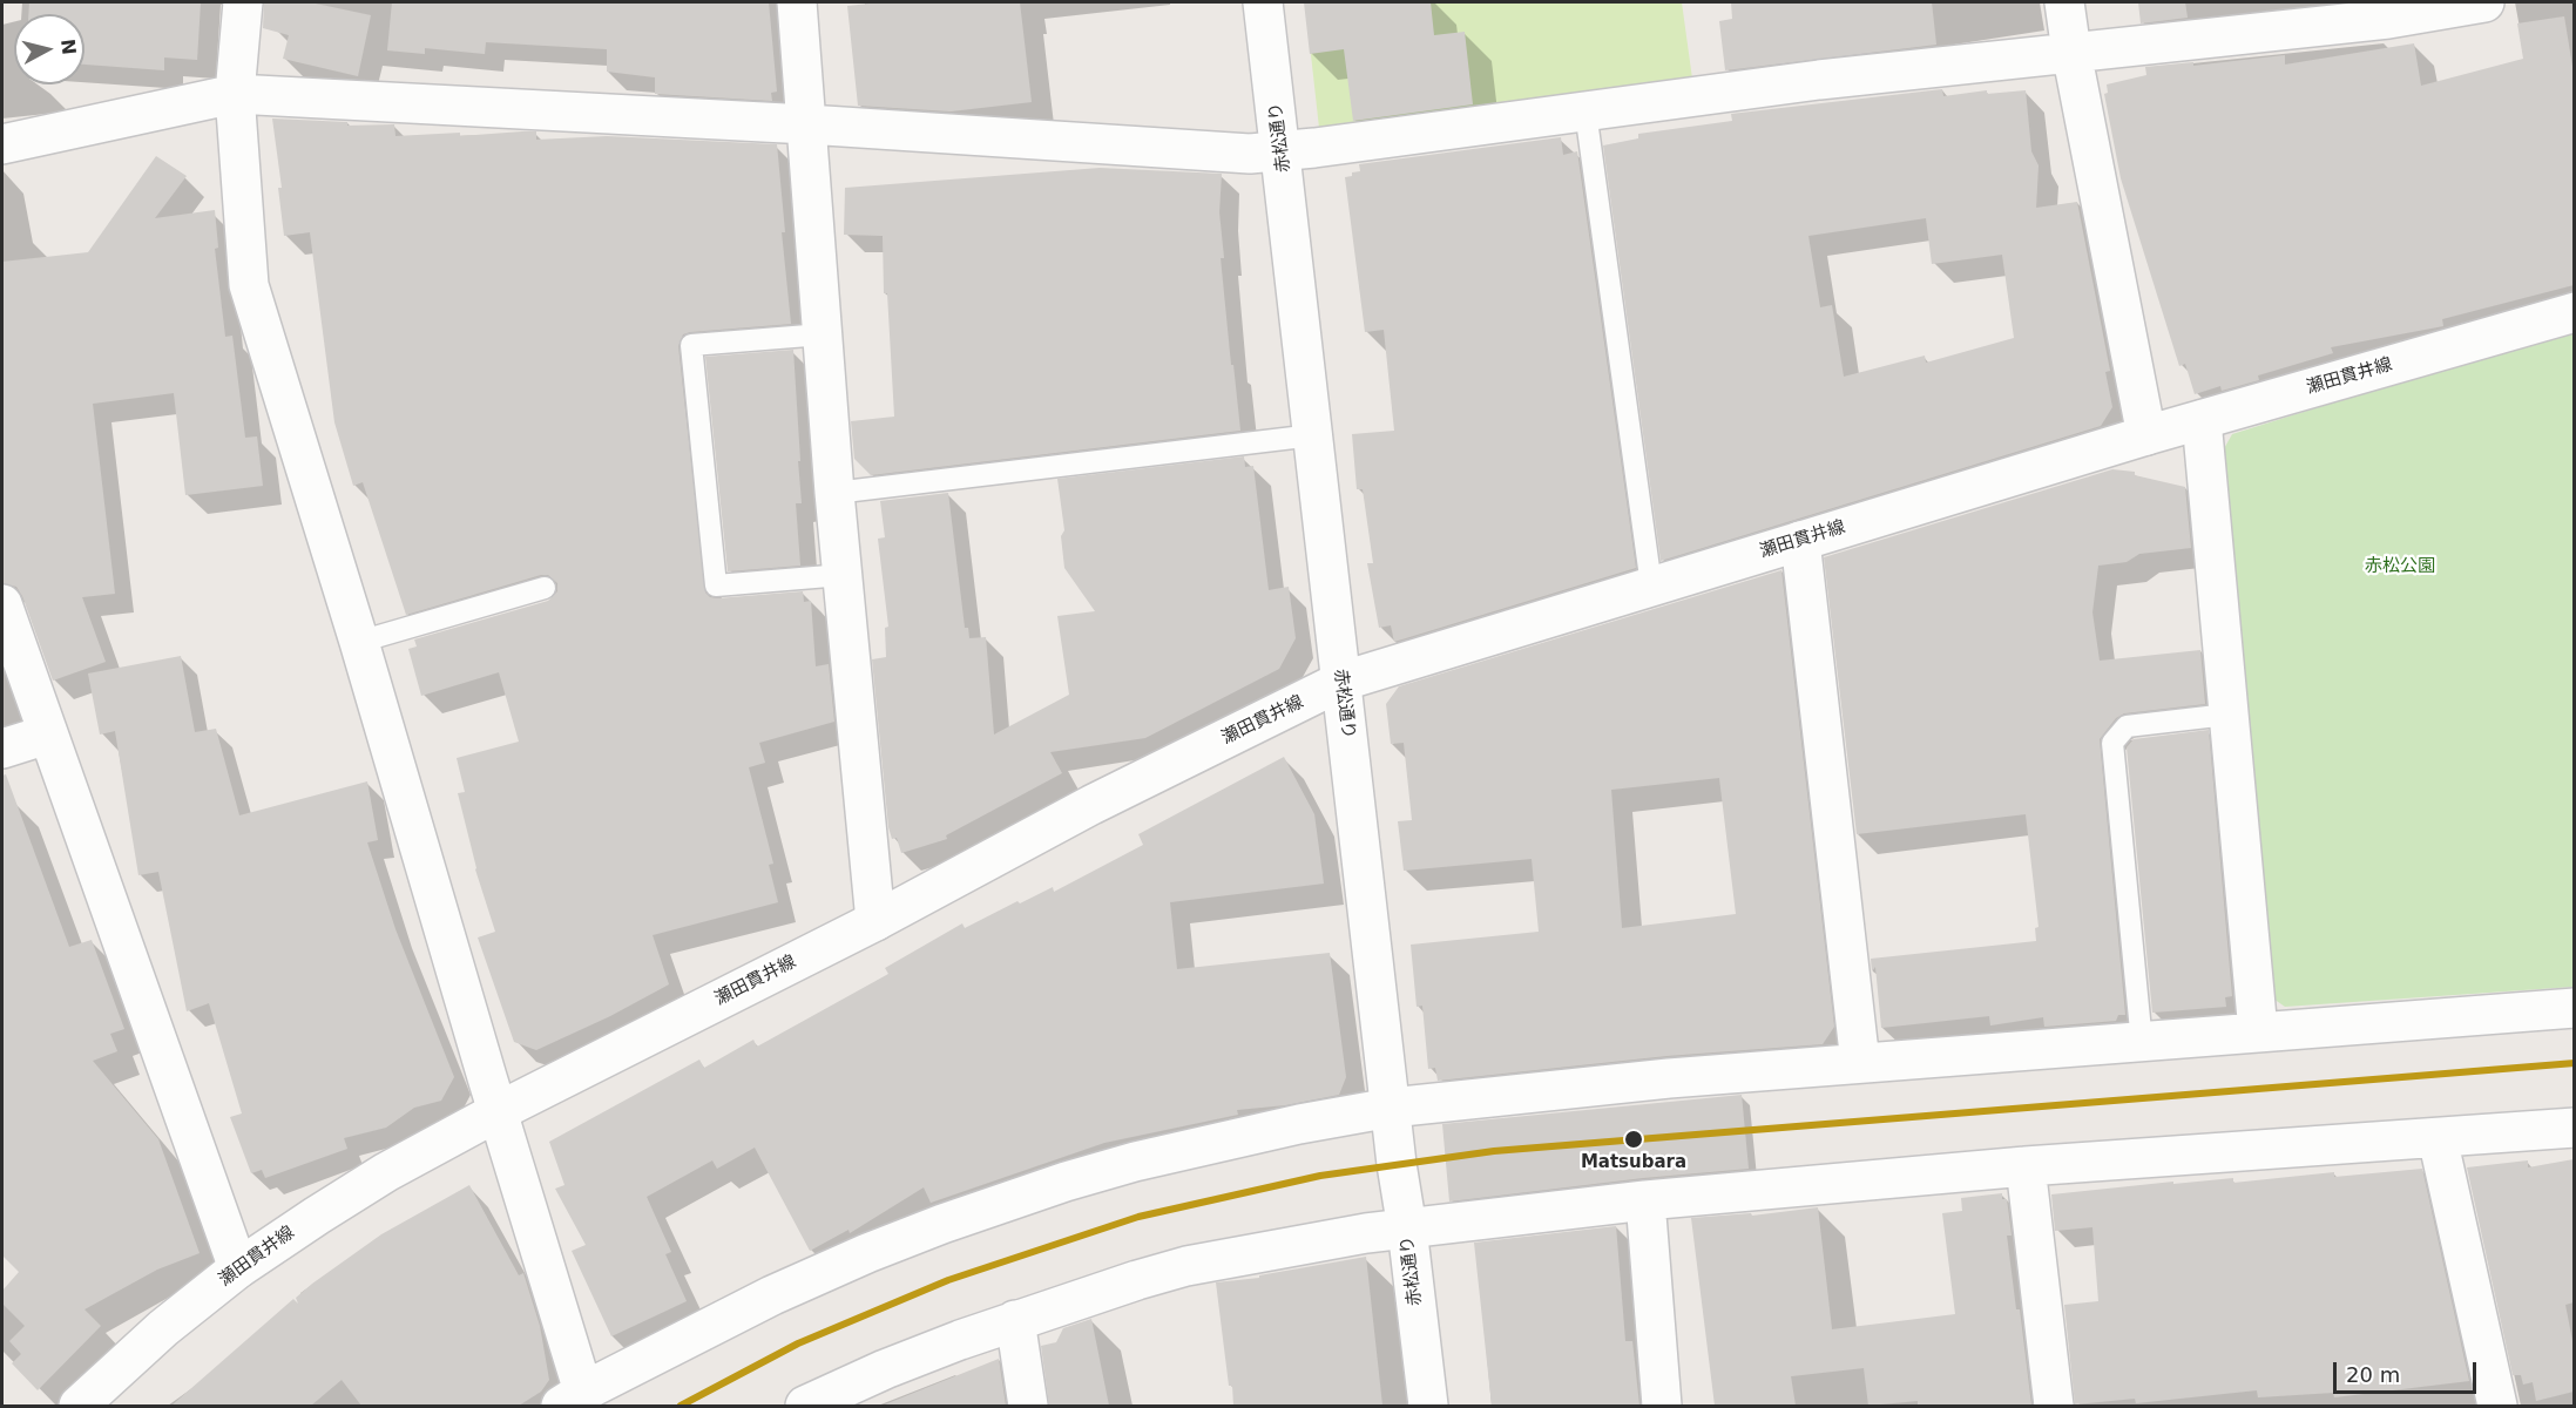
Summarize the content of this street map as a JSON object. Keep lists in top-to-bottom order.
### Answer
{
  "streets": {
    "street": ["赤松通り", "瀬田貫井線"]
  },
  "crossings": [
    ["赤松通り", "瀬田貫井線"]
  ],
  "parks": ["赤松公園"],
  "places": ["Matsubara"],
  "scale_bar": "20 m",
  "north": "right"
}
